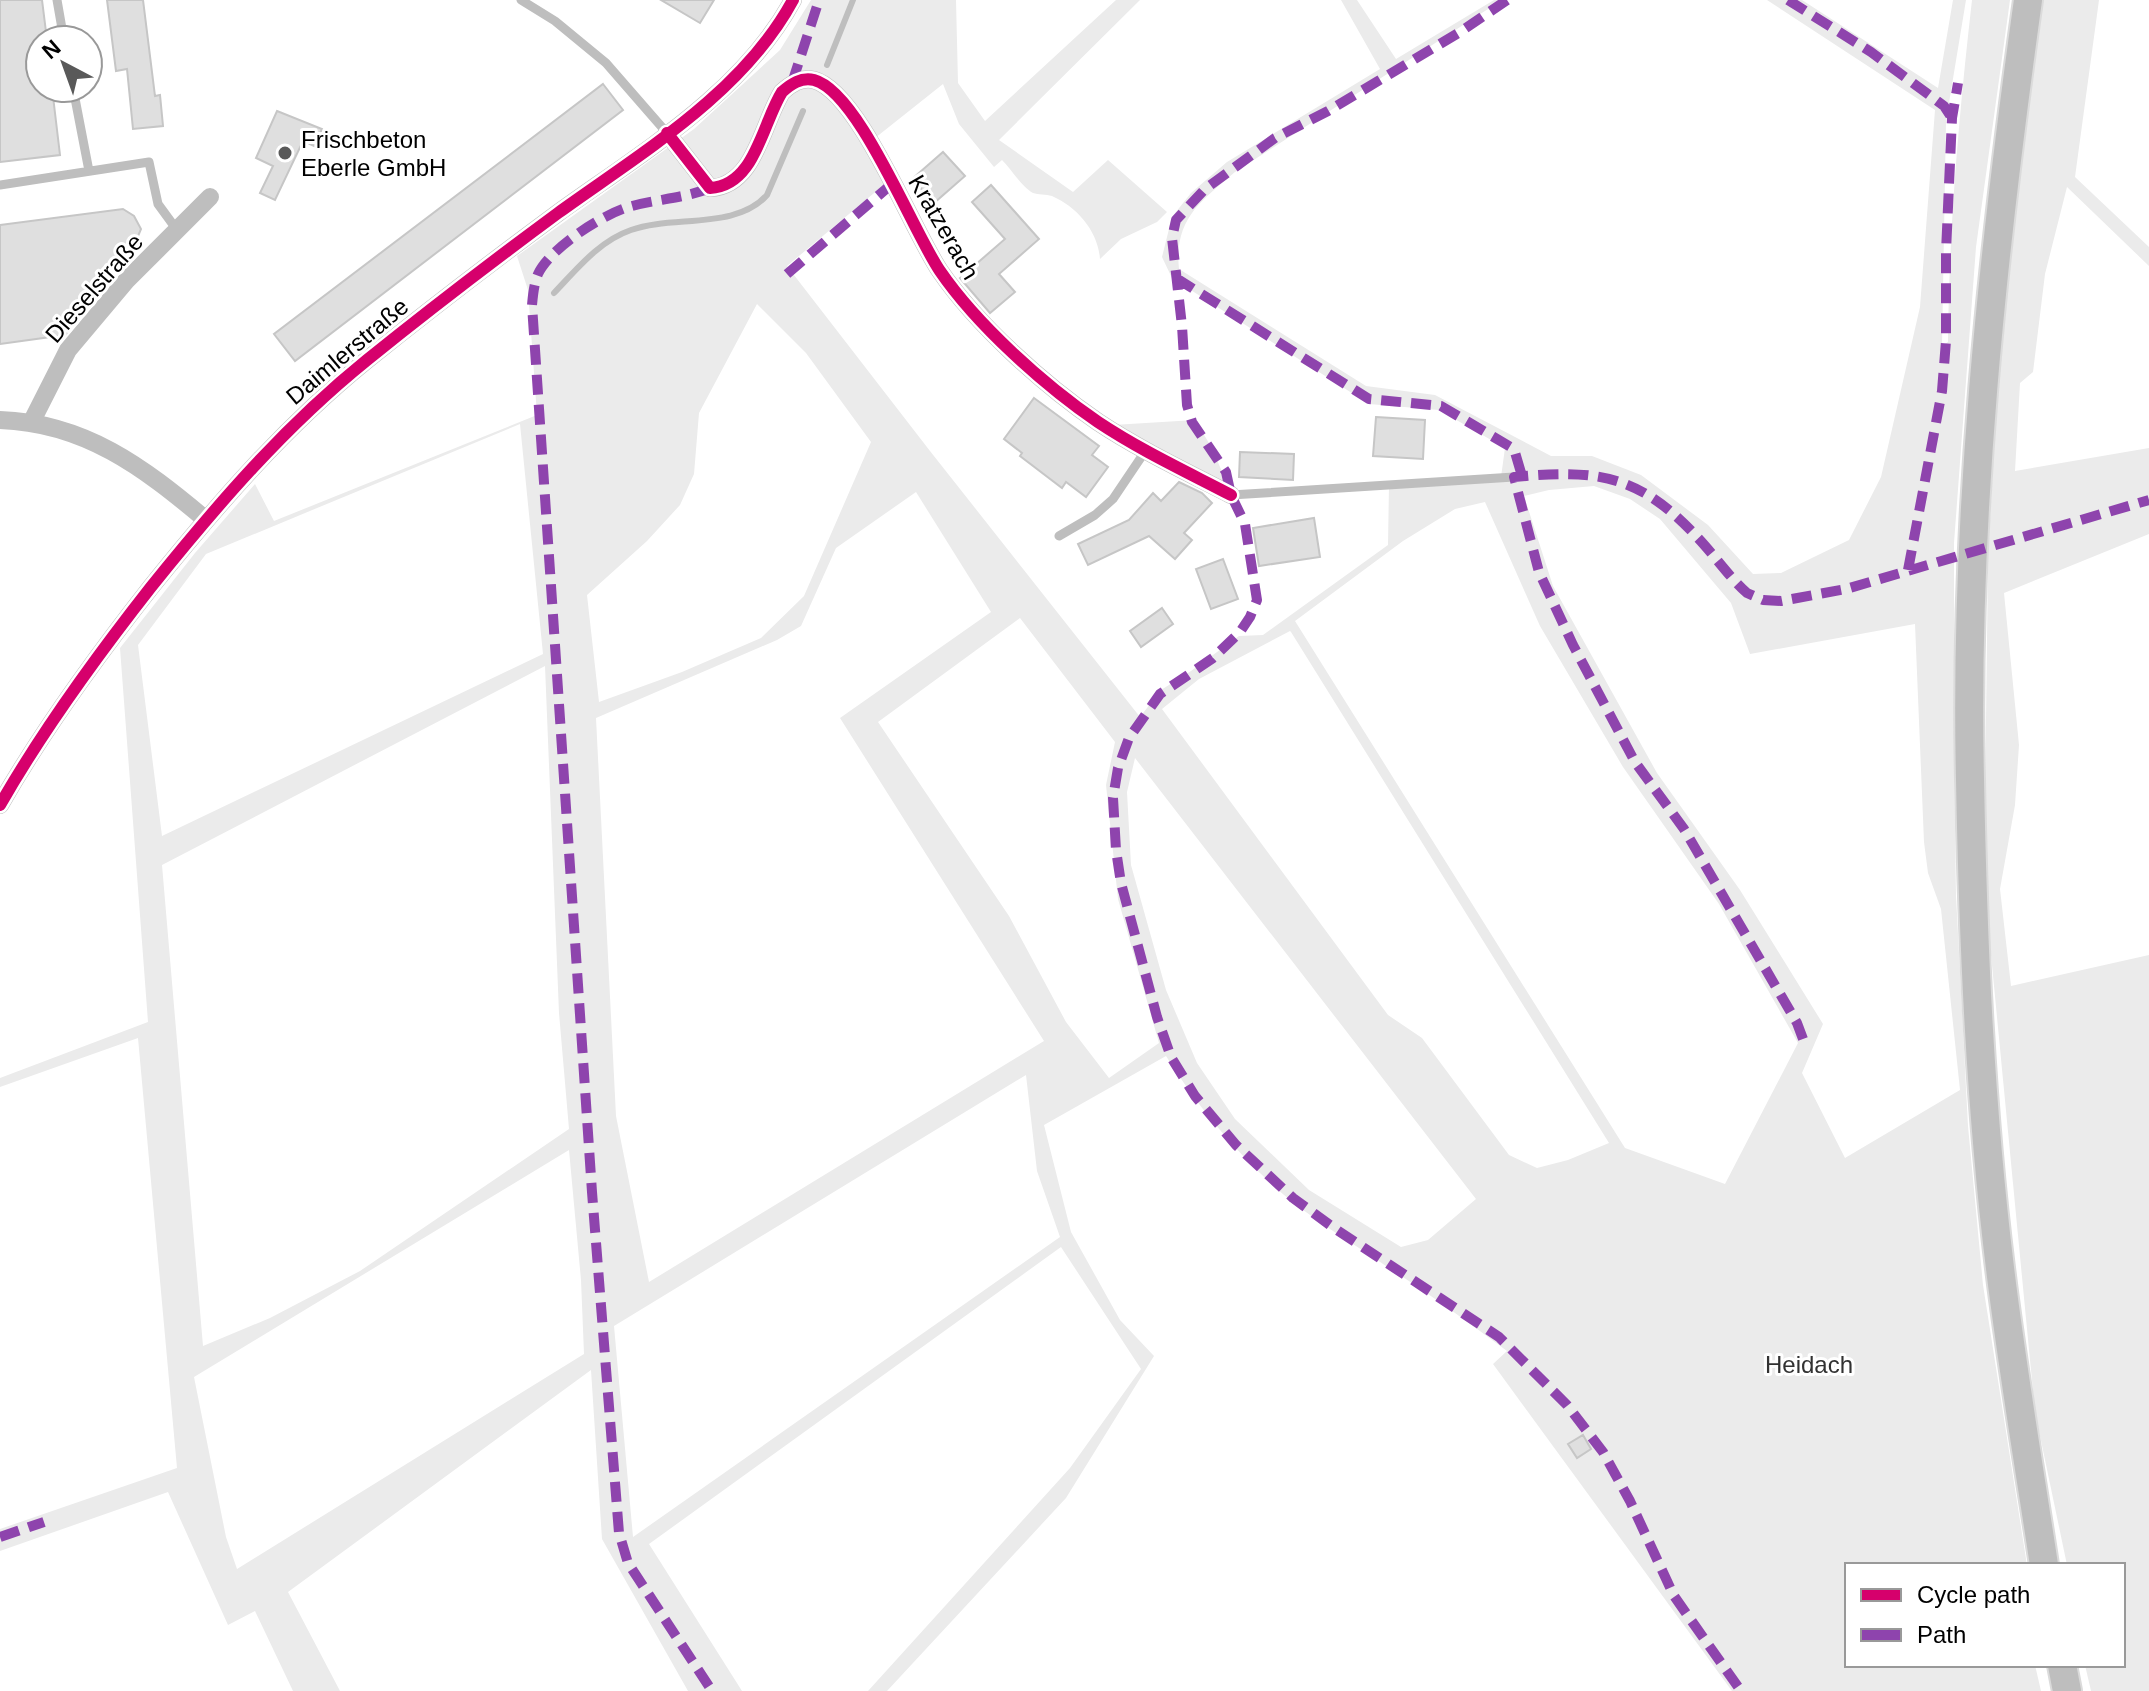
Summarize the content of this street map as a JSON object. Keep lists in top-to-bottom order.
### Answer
{
  "streets": {
    "street": ["Kratzerach", "Dieselstraße", "Daimlerstraße"]
  },
  "crossings": [
    ["Kratzerach", "Daimlerstraße"]
  ],
  "parks": ["Heidach"],
  "places": ["Frischbeton Eberle GmbH"],
  "legend": ["Cycle path", "Path"],
  "north": "top left"
}
